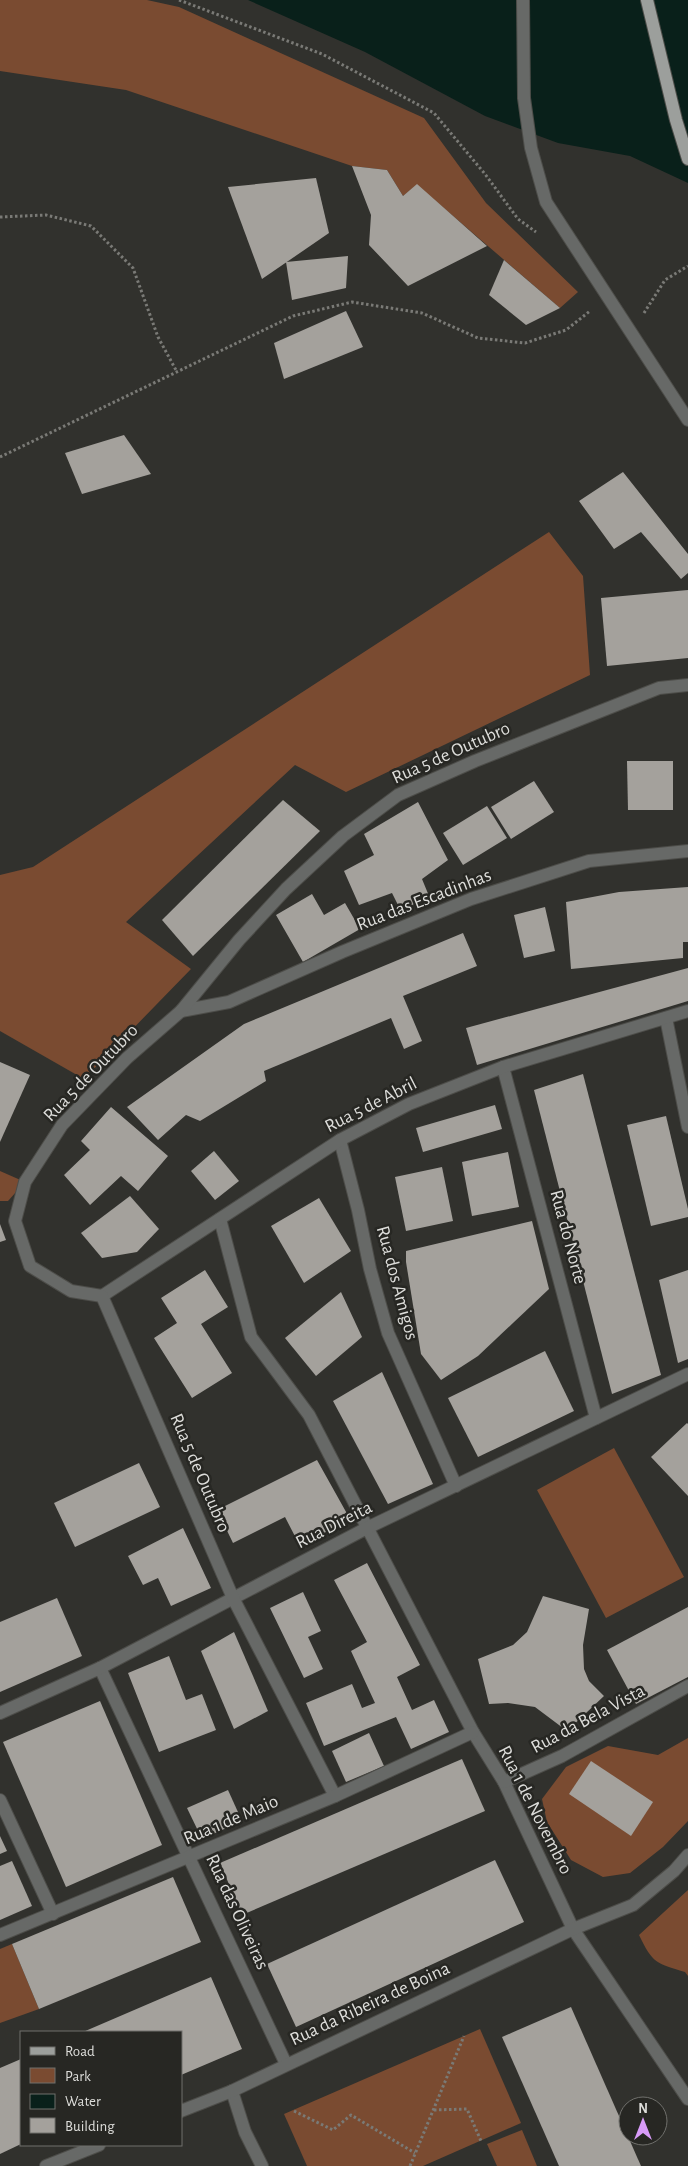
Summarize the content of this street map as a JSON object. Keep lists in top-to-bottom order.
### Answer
{
  "streets": {
    "street": [
      "Rua 5 de Outubro",
      "Rua das Escadinhas",
      "Rua 5 de Abril",
      "Rua do Norte",
      "Rua dos Amigos",
      "Rua Direita",
      "Rua da Bela Vista",
      "Rua 1 de Novembro",
      "Rua 1 de Maio",
      "Rua das Oliveiras",
      "Rua da Ribeira de Boina"
    ]
  },
  "crossings": [
    ["Rua 5 de Outubro", "Rua das Escadinhas"],
    ["Rua 5 de Outubro", "Rua 5 de Abril"],
    ["Rua 5 de Outubro", "Rua Direita"],
    ["Rua 5 de Outubro", "Rua 1 de Maio"],
    ["Rua 5 de Abril", "Rua do Norte"],
    ["Rua 5 de Abril", "Rua dos Amigos"],
    ["Rua 5 de Abril", "Rua 1 de Novembro"],
    ["Rua do Norte", "Rua Direita"],
    ["Rua dos Amigos", "Rua Direita"],
    ["Rua Direita", "Rua 1 de Novembro"],
    ["Rua Direita", "Rua das Oliveiras"],
    ["Rua da Bela Vista", "Rua 1 de Novembro"],
    ["Rua 1 de Novembro", "Rua 1 de Maio"],
    ["Rua 1 de Novembro", "Rua da Ribeira de Boina"],
    ["Rua 1 de Maio", "Rua das Oliveiras"],
    ["Rua das Oliveiras", "Rua da Ribeira de Boina"]
  ],
  "legend": [
    "Road",
    "Park",
    "Water",
    "Building"
  ],
  "north": "top"
}
